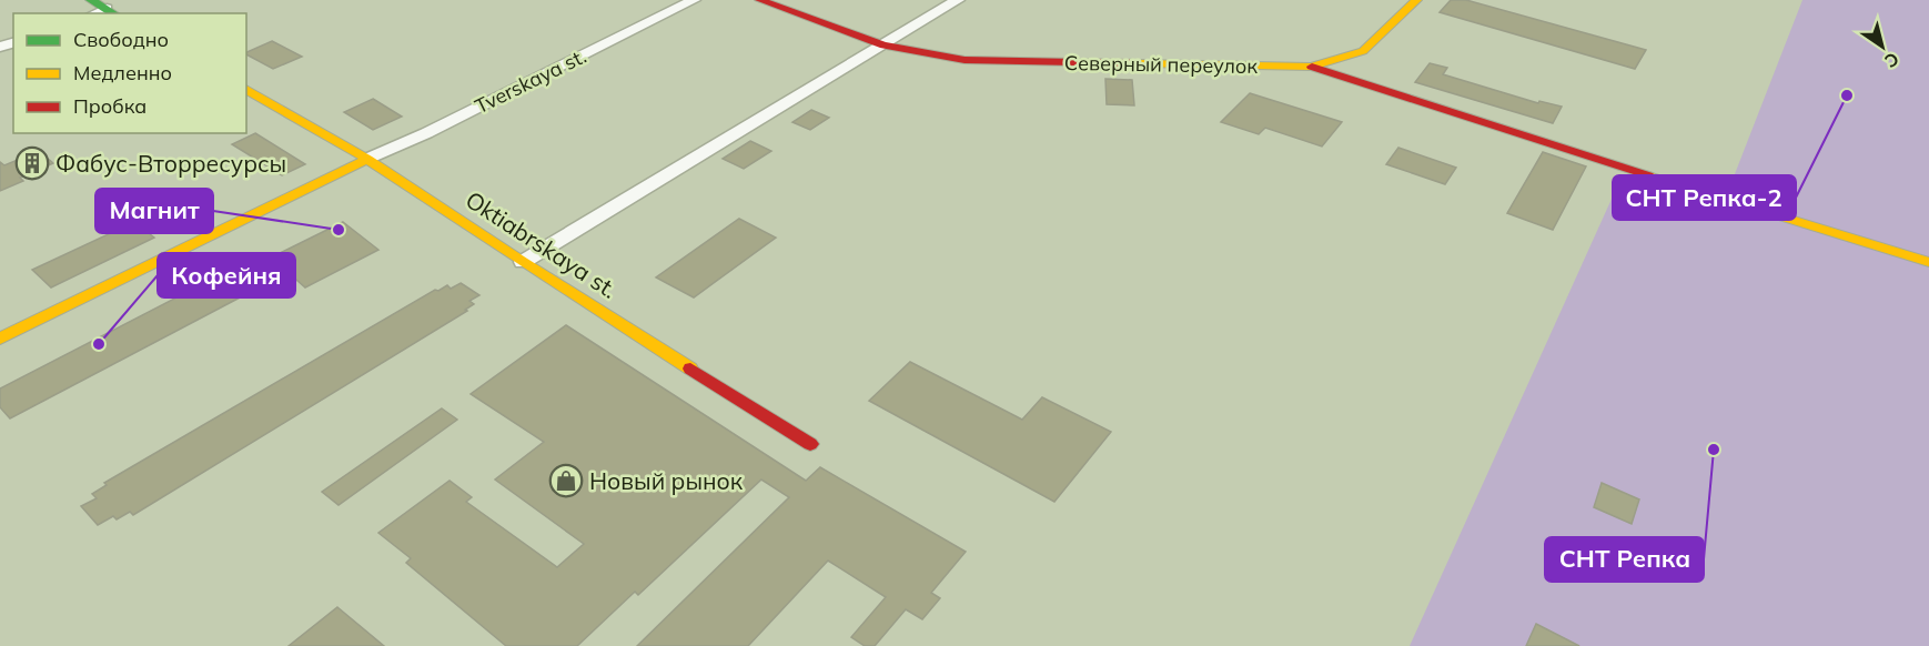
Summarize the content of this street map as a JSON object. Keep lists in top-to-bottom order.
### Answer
{
  "streets": {
    "street": ["Северный переулок", "Tverskaya st.", "Oktiabrskaya st."]
  },
  "crossings": [
    ["Tverskaya st.", "Oktiabrskaya st."]
  ],
  "places": {
    "other": [
      "СНТ Репка-2",
      "Магнит",
      "Кофейня",
      "СНТ Репка"
    ],
    "building": ["Фабус-Вторресурсы"],
    "shop": ["Новый рынок"]
  },
  "legend": ["Свободно", "Медленно", "Пробка"],
  "north": "bottom right"
}
